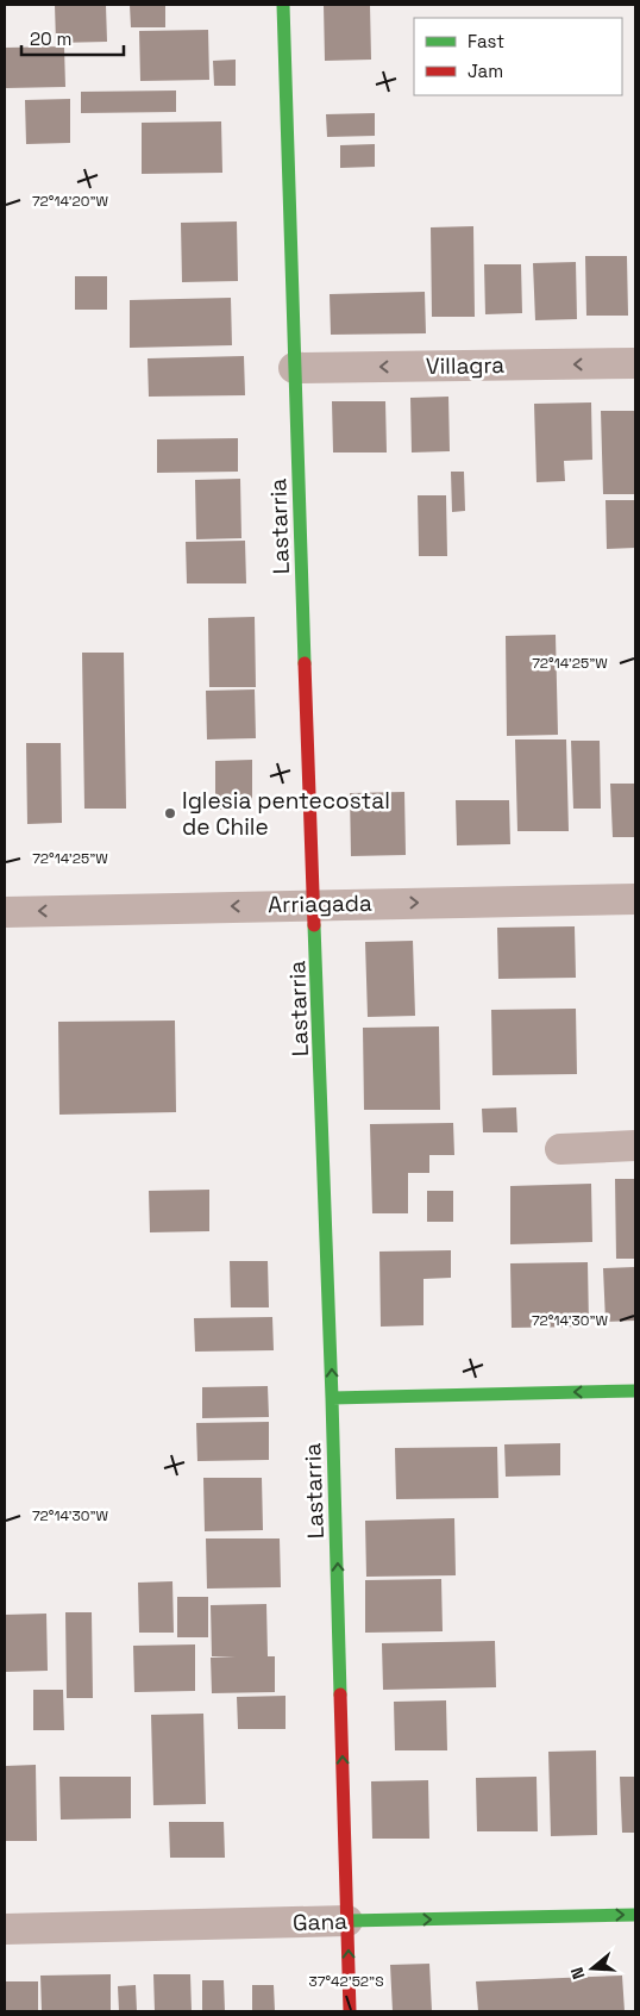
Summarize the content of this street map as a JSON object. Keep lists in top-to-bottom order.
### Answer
{
  "streets": {
    "main road": ["Lastarria", "Gana"],
    "street": ["Villagra", "Arriagada"]
  },
  "crossings": [
    ["Villagra", "Lastarria"],
    ["Lastarria", "Arriagada"],
    ["Lastarria", "Gana"]
  ],
  "one_way": ["Villagra", "Lastarria", "Gana"],
  "places": ["Iglesia pentecostal de Chile"],
  "legend": ["Fast", "Jam"],
  "scale_bar": "20 m",
  "north": "left",
  "coordinates": [
    "72°14'20\"W",
    "72°14'25\"W",
    "72°14'30\"W",
    "37°42'52\"S"
  ]
}
